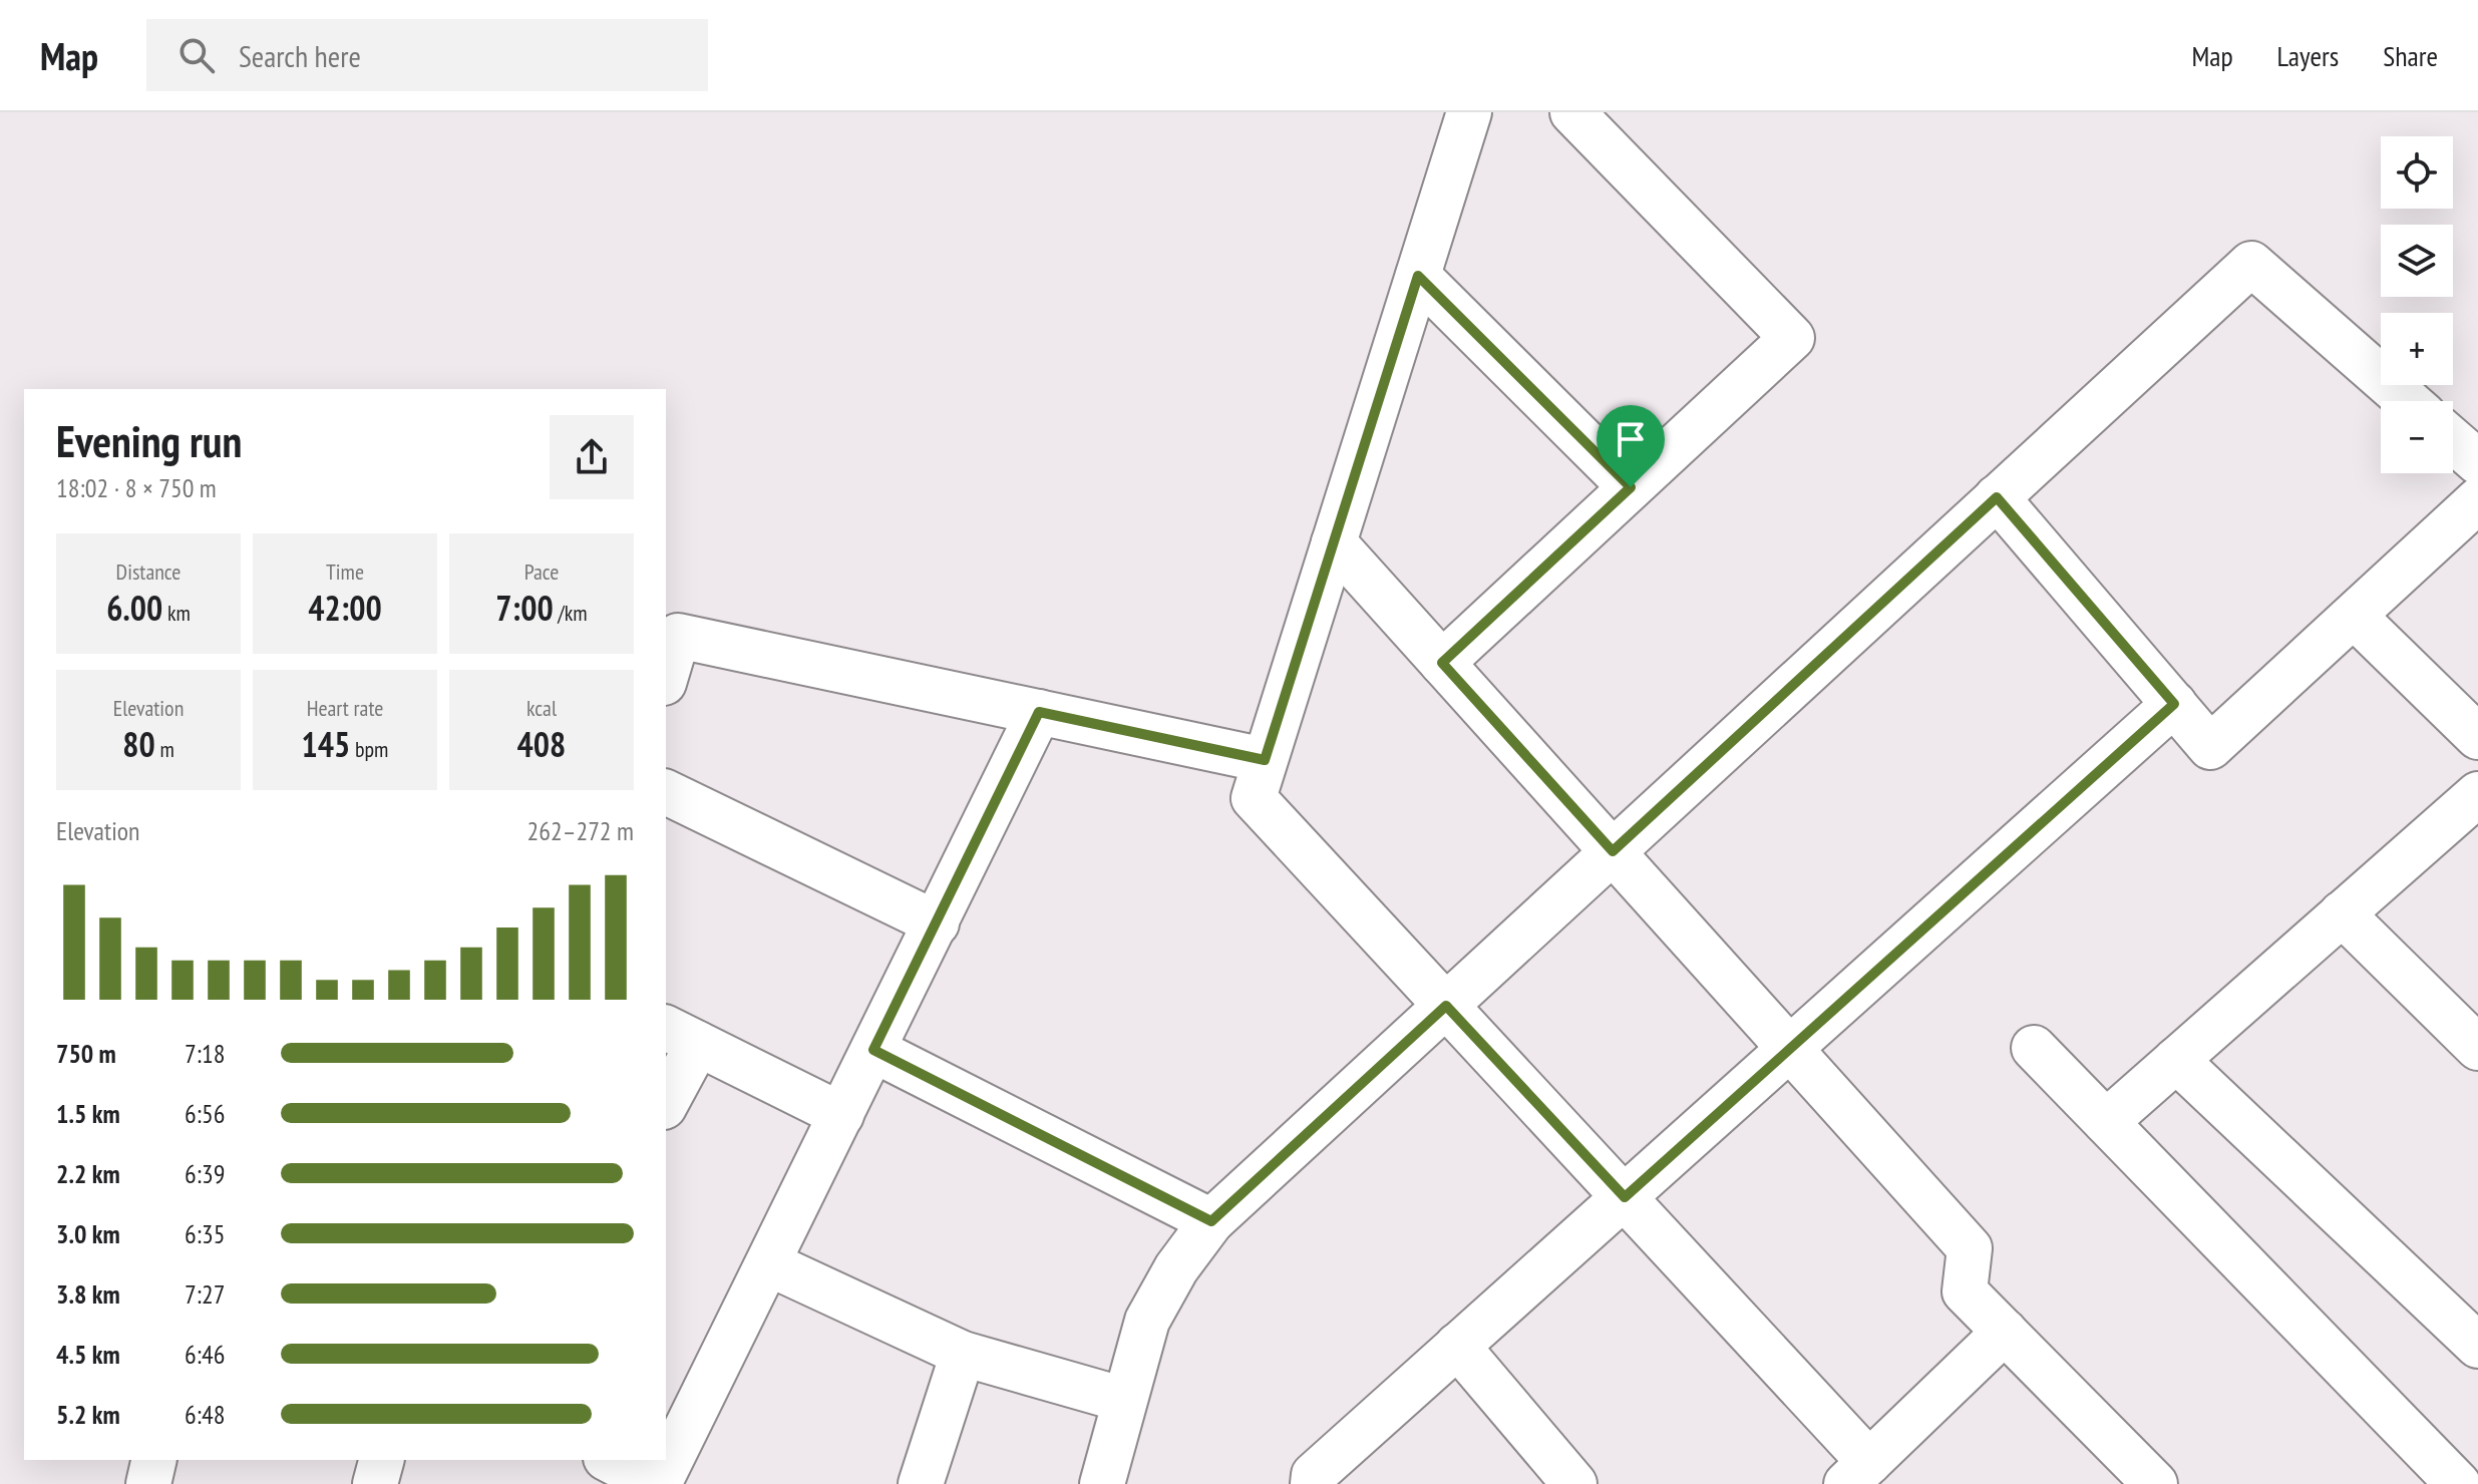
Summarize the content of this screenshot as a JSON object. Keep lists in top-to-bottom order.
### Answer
{
  "page": {
    "header": "Map",
    "search": "Search here",
    "nav": ["Map", "Layers", "Share"],
    "map_buttons": ["+", "−"],
    "heading": ["Evening run", "18:02 · 8 × 750 m"],
    "stats": [
      ["Distance", "6.00 km"],
      ["Time", "42:00"],
      ["Pace", "7:00 /km"],
      ["Elevation", "80 m"],
      ["Heart rate", "145 bpm"],
      ["kcal", "408"]
    ],
    "chart": ["Elevation", "262–272 m"],
    "list": [
      {
        "name": "750 m",
        "note": "7:18"
      },
      {
        "name": "1.5 km",
        "note": "6:56"
      },
      {
        "name": "2.2 km",
        "note": "6:39"
      },
      {
        "name": "3.0 km",
        "note": "6:35"
      },
      {
        "name": "3.8 km",
        "note": "7:27"
      },
      {
        "name": "4.5 km",
        "note": "6:46"
      },
      {
        "name": "5.2 km",
        "note": "6:48"
      }
    ]
  }
}
